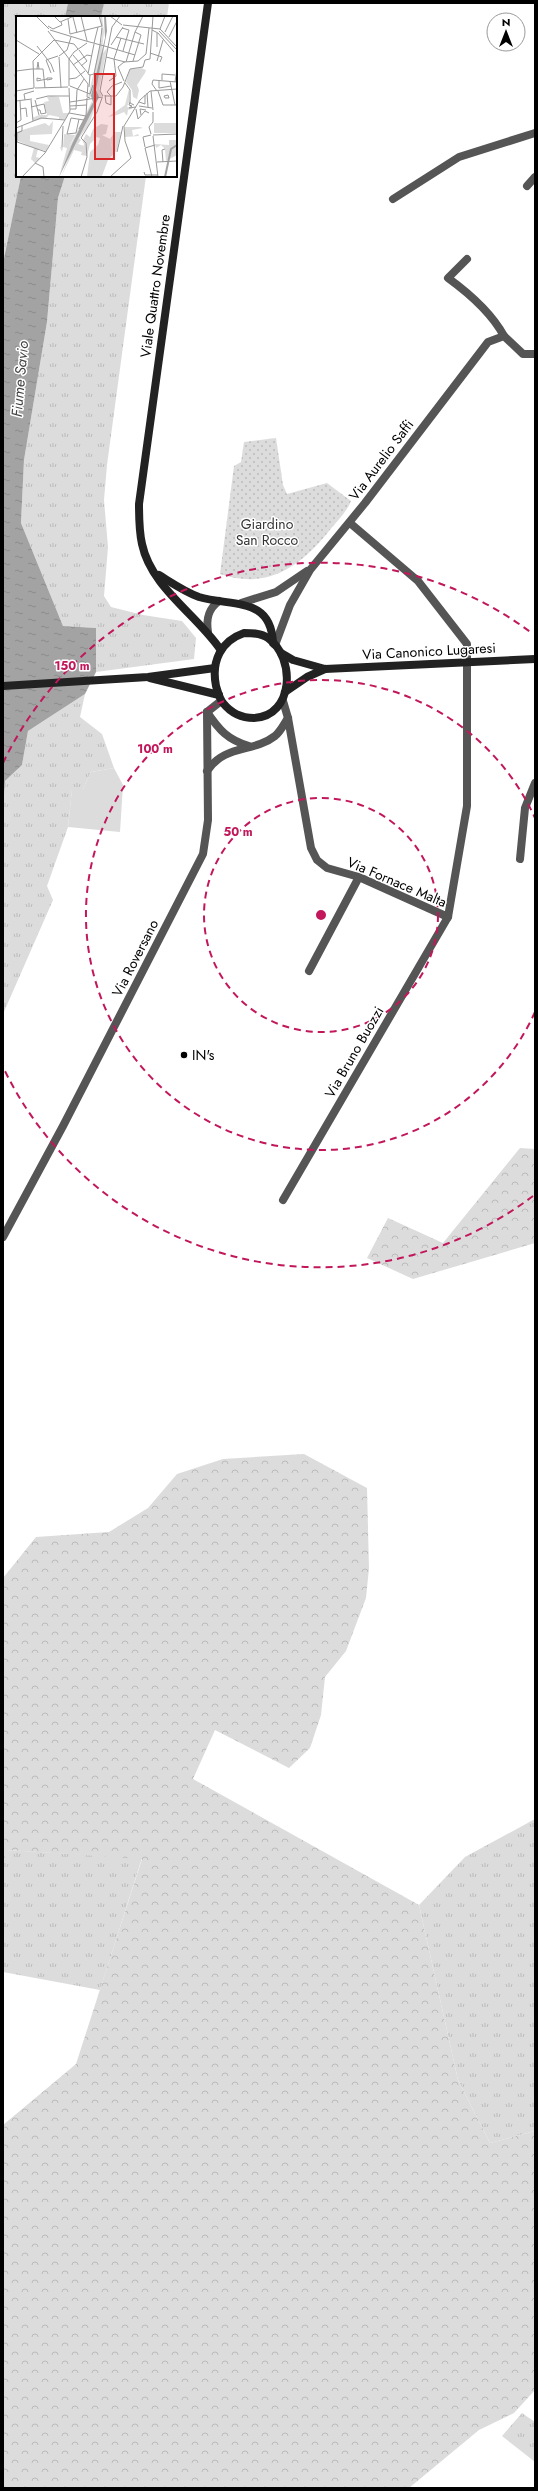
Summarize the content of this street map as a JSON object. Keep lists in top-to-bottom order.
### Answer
{
  "streets": {
    "street": [
      "Viale Quattro Novembre",
      "Via Aurelio Saffi",
      "Via Canonico Lugaresi",
      "Via Fornace Malta",
      "Via Roversano",
      "Via Bruno Buozzi"
    ]
  },
  "crossings": [
    ["Viale Quattro Novembre", "Via Aurelio Saffi"],
    ["Viale Quattro Novembre", "Via Fornace Malta"],
    ["Via Aurelio Saffi", "Via Fornace Malta"],
    ["Via Canonico Lugaresi", "Via Fornace Malta"],
    ["Via Fornace Malta", "Via Bruno Buozzi"]
  ],
  "water": ["Fiume Savio"],
  "parks": ["Giardino San Rocco"],
  "places": ["IN's"],
  "north": "top",
  "rings": ["150 m", "100 m", "50 m"]
}
